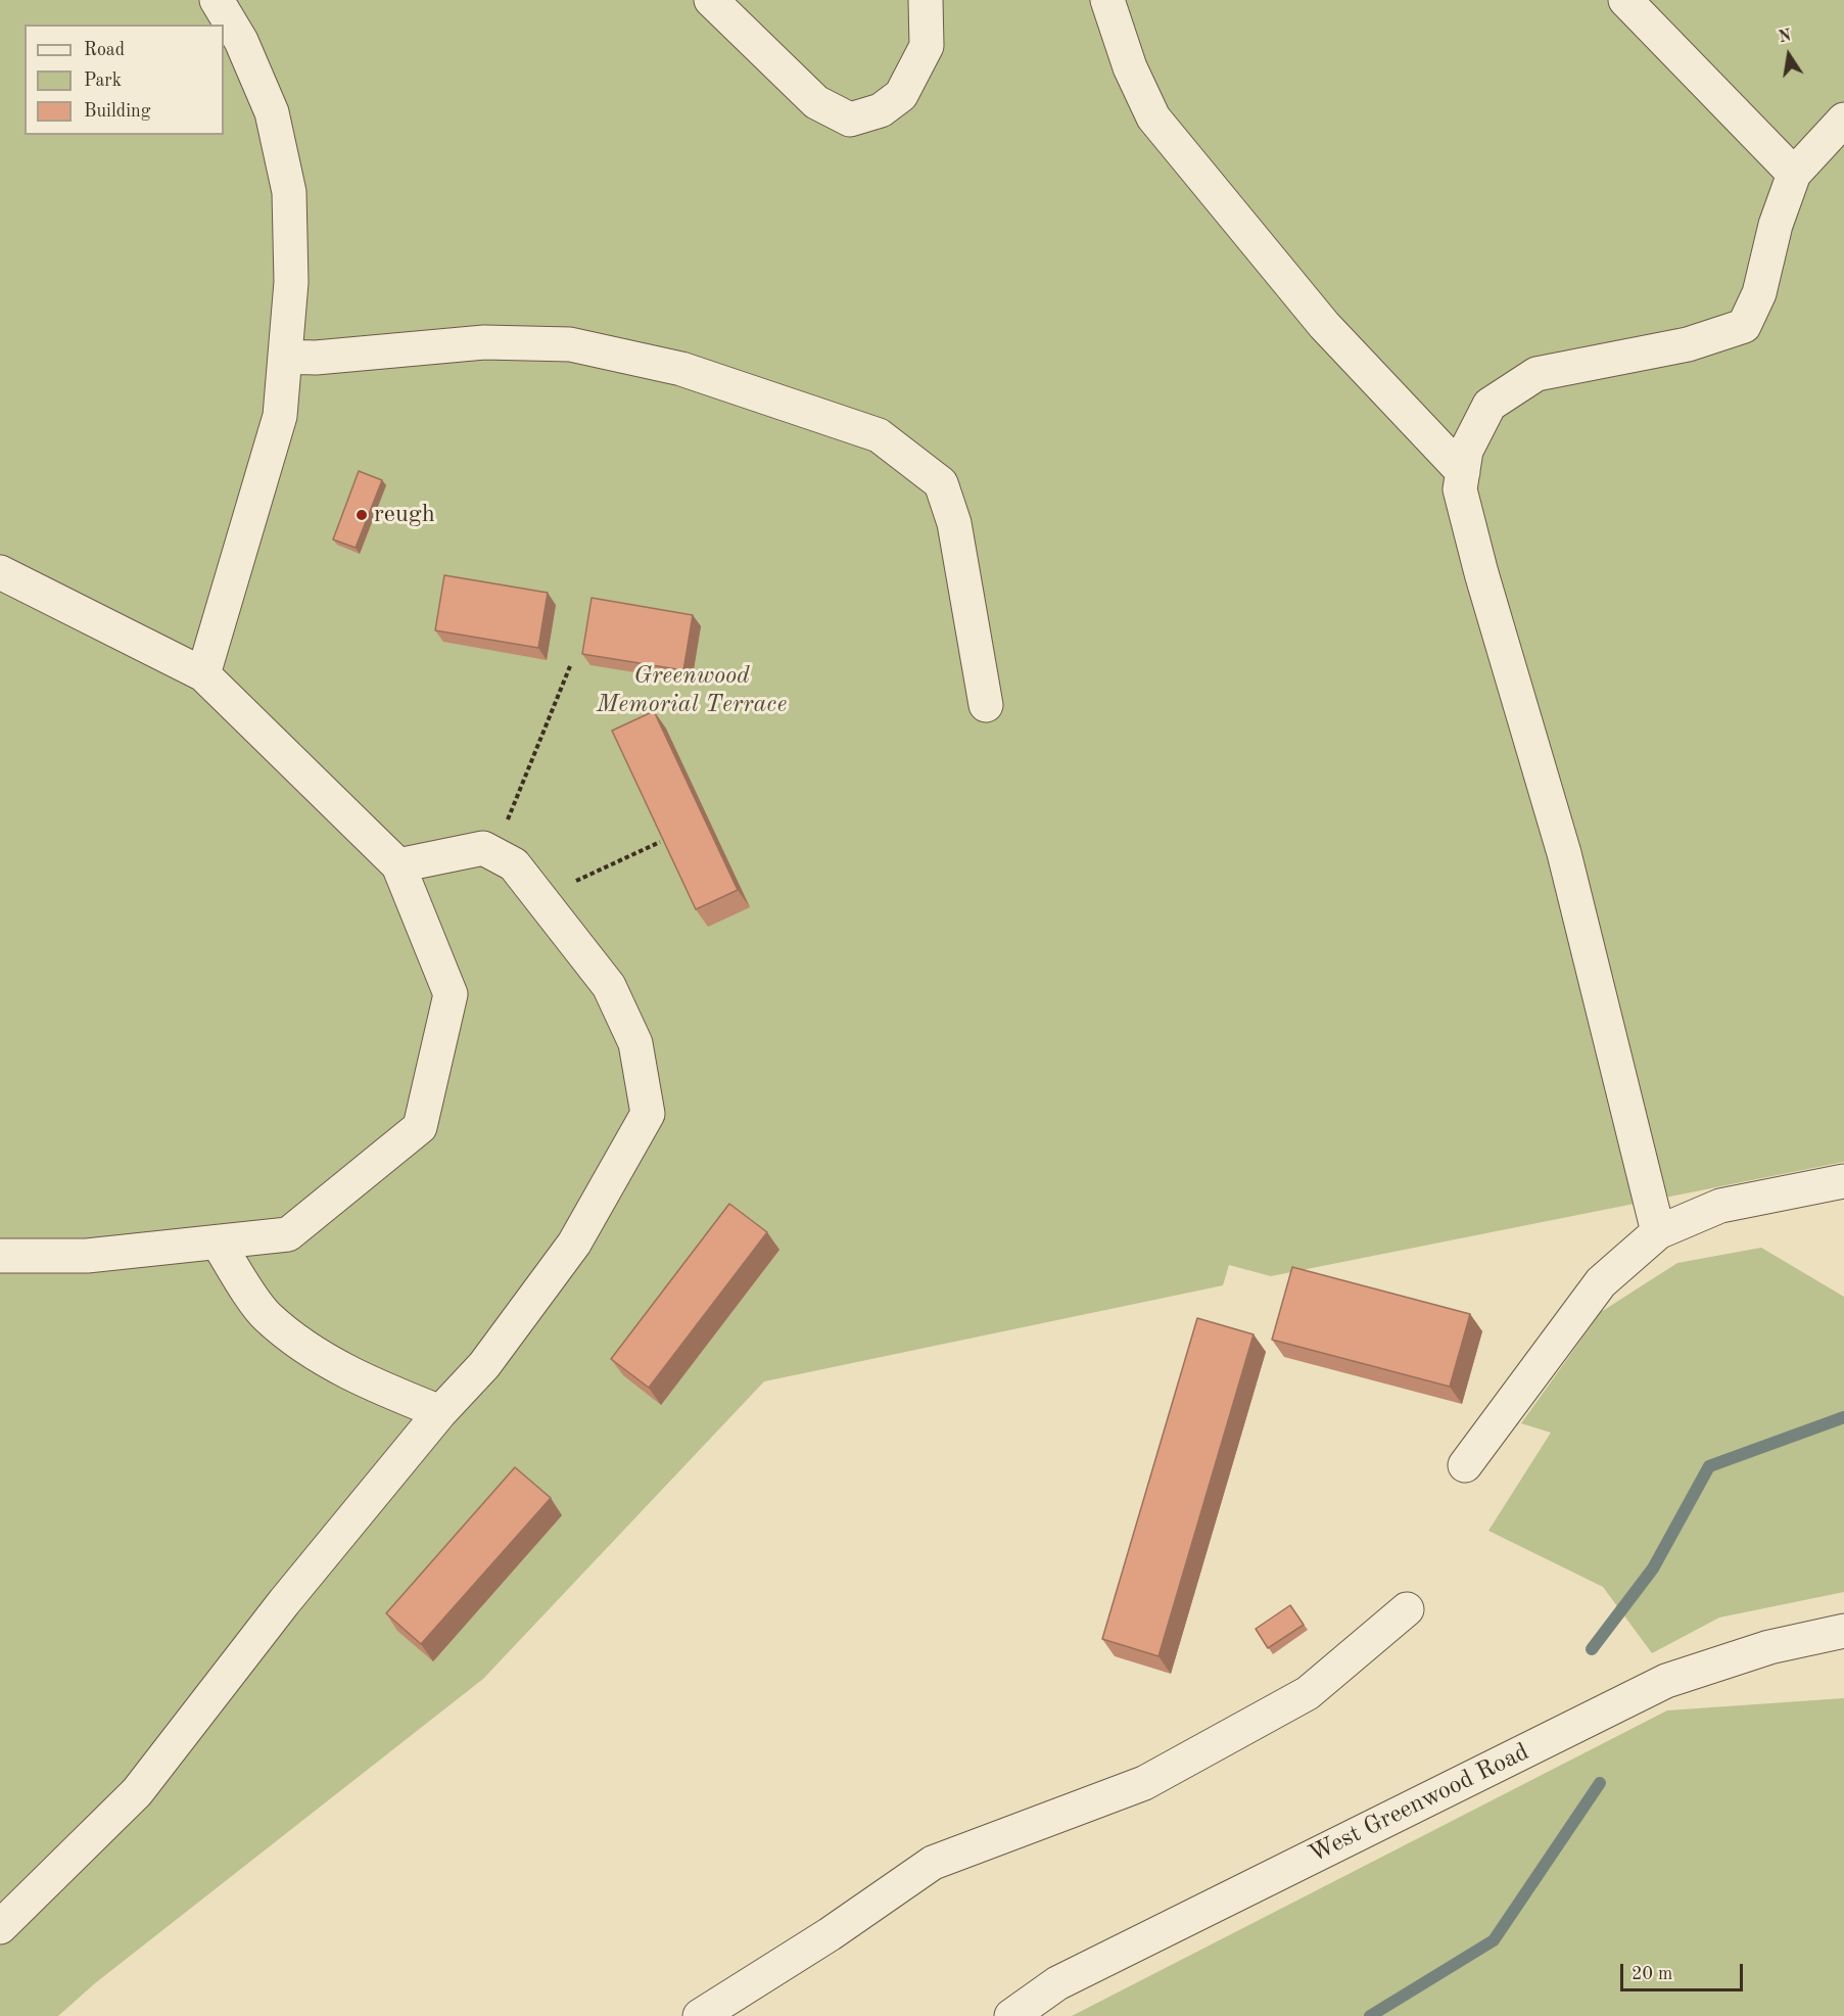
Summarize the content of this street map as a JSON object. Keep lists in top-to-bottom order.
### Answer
{
  "streets": {
    "street": ["West Greenwood Road"]
  },
  "parks": ["Greenwood Memorial Terrace"],
  "places": ["reugh"],
  "legend": ["Road", "Park", "Building"],
  "scale_bar": "20 m",
  "north": "top"
}
